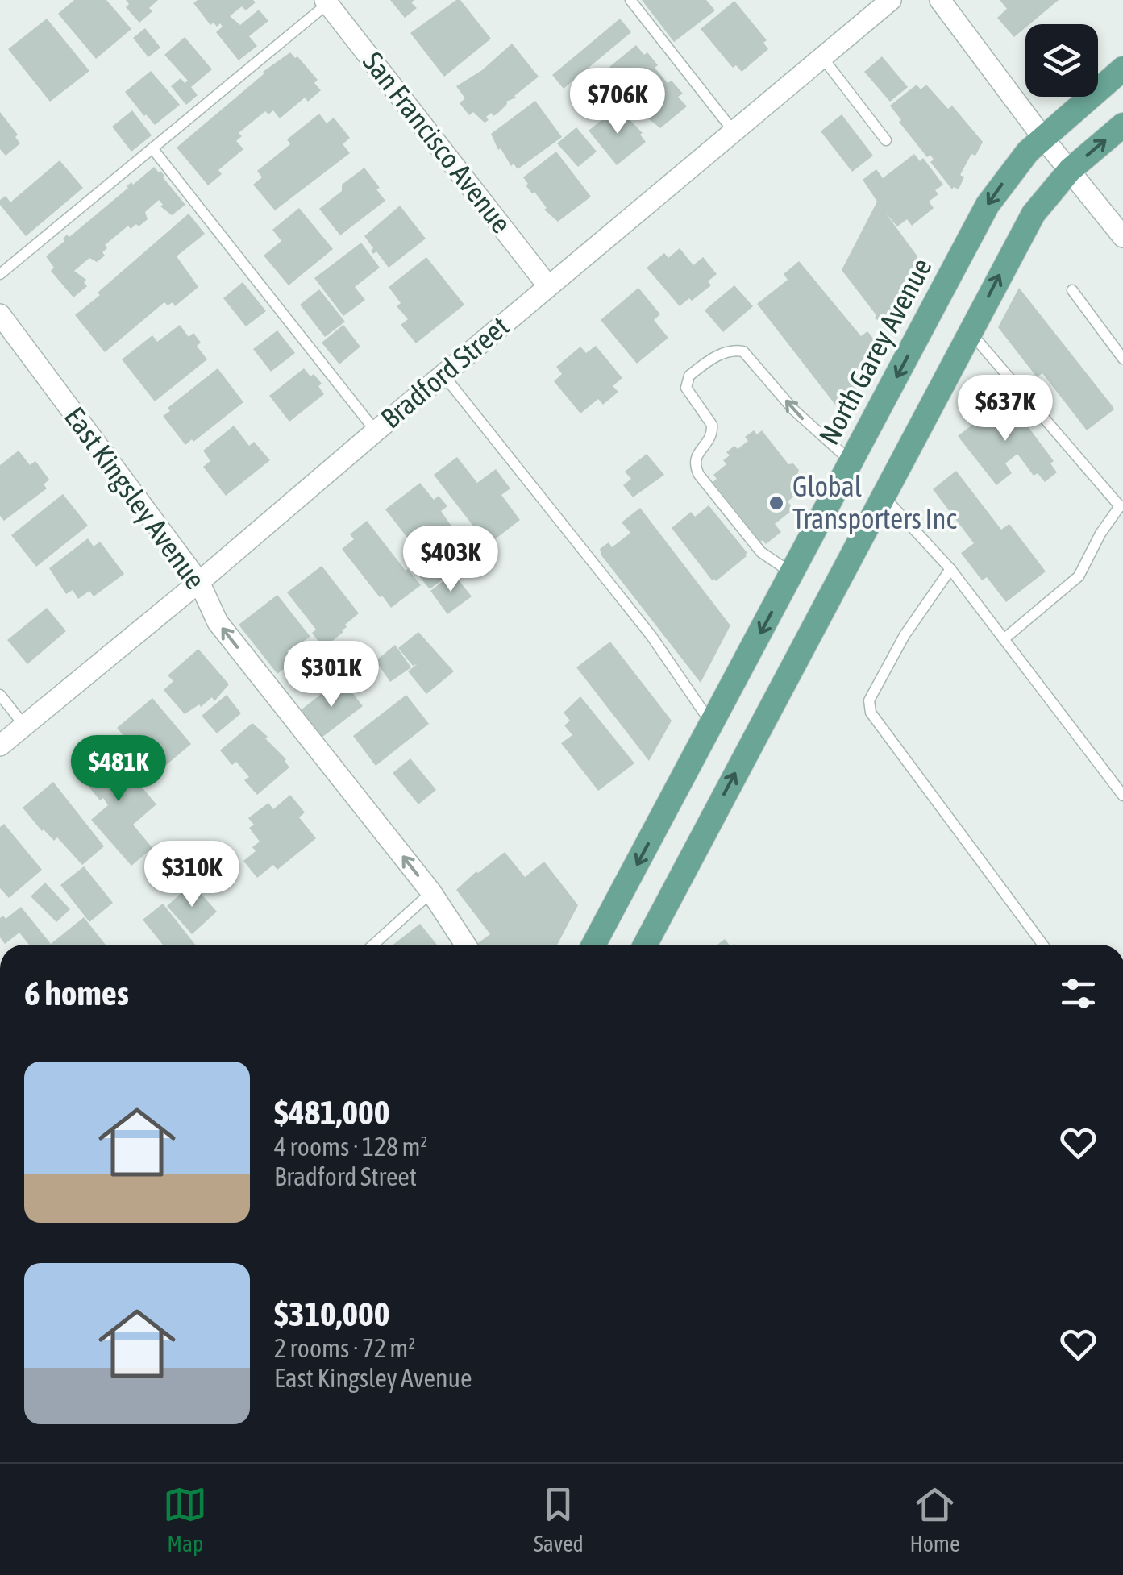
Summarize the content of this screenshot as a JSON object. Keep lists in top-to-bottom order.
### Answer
{
  "streets": {
    "main road": ["North Garey Avenue"],
    "street": ["San Francisco Avenue", "Bradford Street", "East Kingsley Avenue"]
  },
  "crossings": [
    ["San Francisco Avenue", "Bradford Street"],
    ["Bradford Street", "East Kingsley Avenue"]
  ],
  "one_way": ["East Kingsley Avenue"],
  "places": ["Global Transporters Inc"],
  "page": {
    "price": [
      "$706K",
      "$637K",
      "$403K",
      "$301K",
      "$481K",
      "$310K"
    ],
    "heading": "6 homes",
    "list": [
      {
        "name": "$481,000",
        "note": "4 rooms · 128 m² · Bradford Street"
      },
      {
        "name": "$310,000",
        "note": "2 rooms · 72 m² · East Kingsley Avenue"
      }
    ],
    "tabs": ["Map", "Saved", "Home"]
  }
}
